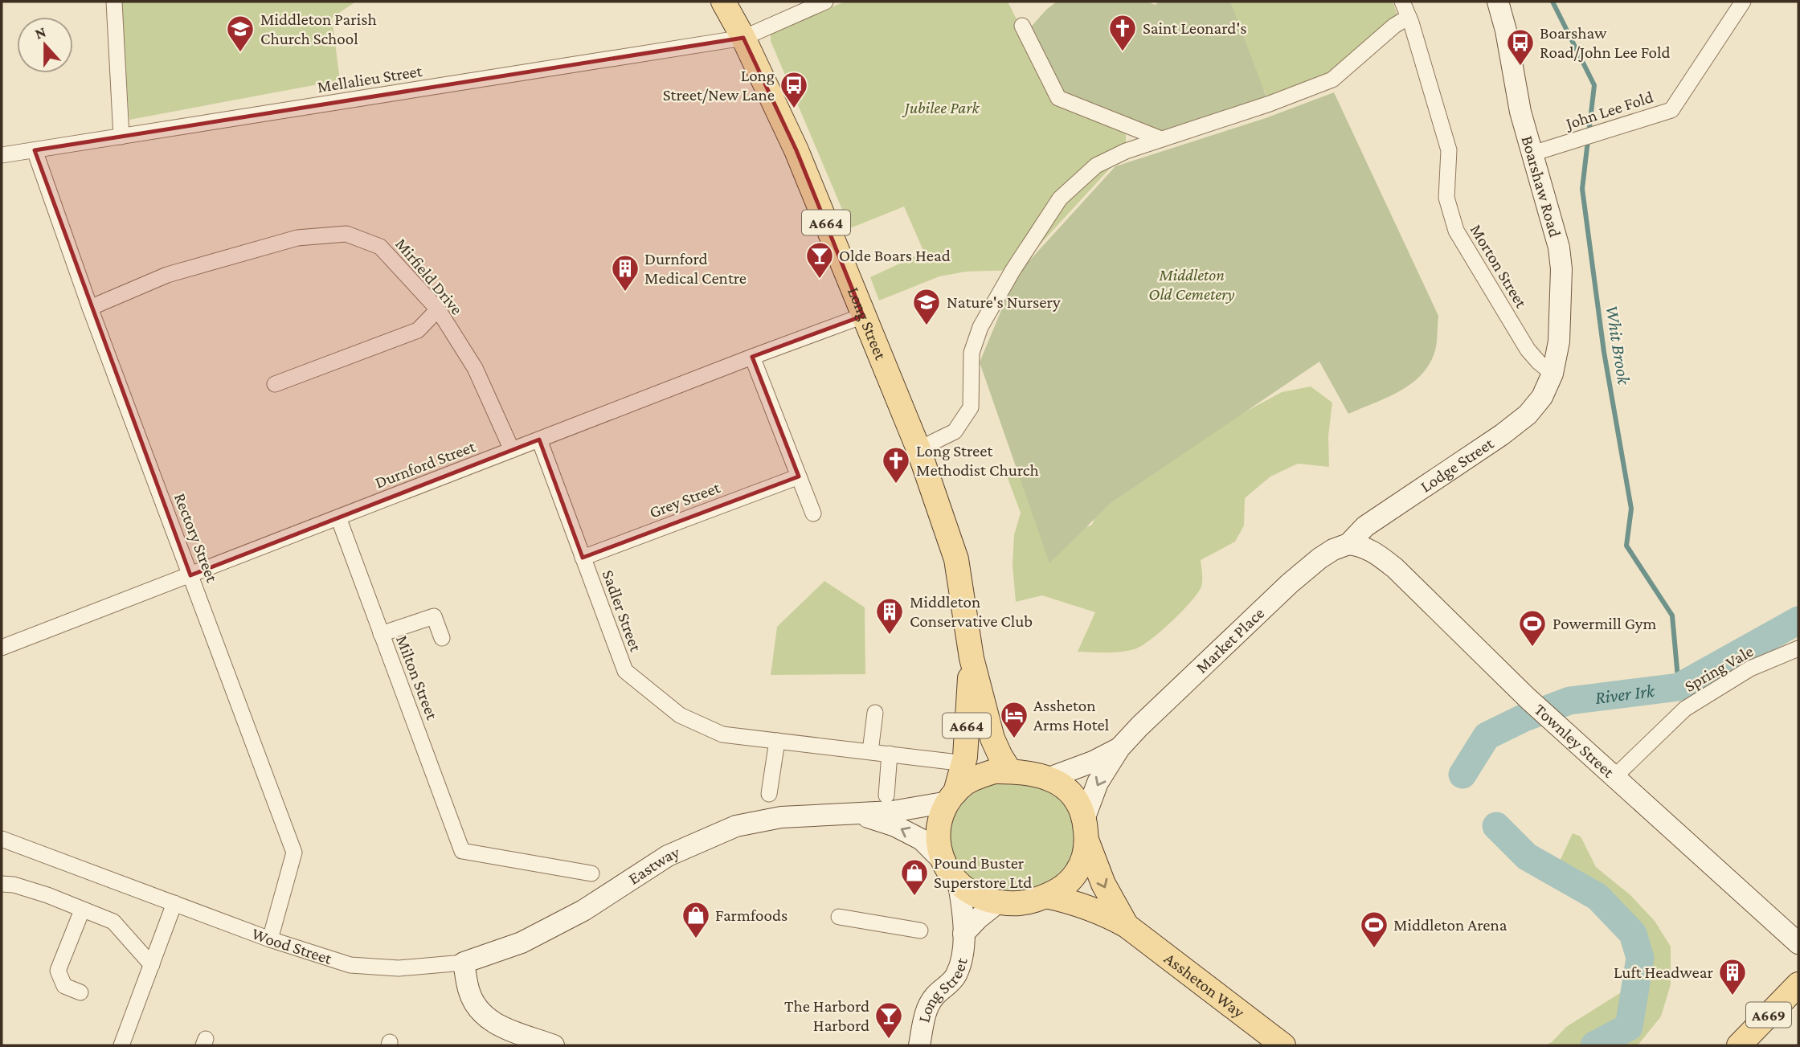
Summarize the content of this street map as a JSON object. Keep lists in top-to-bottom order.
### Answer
{
  "streets": {
    "main road": [
      "A664",
      "Long Street",
      "Assheton Way",
      "A669"
    ],
    "street": [
      "Mellalieu Street",
      "John Lee Fold",
      "Boarshaw Road",
      "Morton Street",
      "Mirfield Drive",
      "Durnford Street",
      "Lodge Street",
      "Grey Street",
      "Rectory Street",
      "Sadler Street",
      "Market Place",
      "Spring Vale",
      "Milton Street",
      "Townley Street",
      "Eastway",
      "Wood Street"
    ]
  },
  "crossings": [
    ["Mellalieu Street", "Long Street"],
    ["Mellalieu Street", "Rectory Street"],
    ["John Lee Fold", "Boarshaw Road"],
    ["Boarshaw Road", "Morton Street"],
    ["Boarshaw Road", "Lodge Street"],
    ["A664", "Long Street"],
    ["A664", "Market Place"],
    ["A664", "Eastway"],
    ["A664", "Assheton Way"],
    ["Morton Street", "Lodge Street"],
    ["Mirfield Drive", "Durnford Street"],
    ["Mirfield Drive", "Rectory Street"],
    ["Long Street", "Durnford Street"],
    ["Long Street", "Market Place"],
    ["Long Street", "Eastway"],
    ["Long Street", "Assheton Way"],
    ["Durnford Street", "Rectory Street"],
    ["Durnford Street", "Sadler Street"],
    ["Durnford Street", "Milton Street"],
    ["Lodge Street", "Market Place"],
    ["Lodge Street", "Townley Street"],
    ["Grey Street", "Sadler Street"],
    ["Rectory Street", "Wood Street"],
    ["Market Place", "Townley Street"],
    ["Market Place", "Eastway"],
    ["Market Place", "Assheton Way"],
    ["Spring Vale", "Townley Street"],
    ["Eastway", "Wood Street"],
    ["Eastway", "Assheton Way"]
  ],
  "water": ["Whit Brook", "River Irk"],
  "parks": ["Jubilee Park", "Middleton Old Cemetery"],
  "places": {
    "church": ["Saint Leonard's", "Long Street Methodist Church"],
    "school or university": ["Middleton Parish Church School", "Nature's Nursery"],
    "bus stop": ["Boarshaw Road/John Lee Fold", "Long Street/New Lane"],
    "bar": ["Olde Boars Head", "The Harbord Harbord"],
    "building": ["Durnford Medical Centre", "Middleton Conservative Club", "Luft Headwear"],
    "sports": ["Powermill Gym", "Middleton Arena"],
    "hotel": ["Assheton Arms Hotel"],
    "shop": ["Pound Buster Superstore Ltd", "Farmfoods"]
  },
  "north": "top"
}
